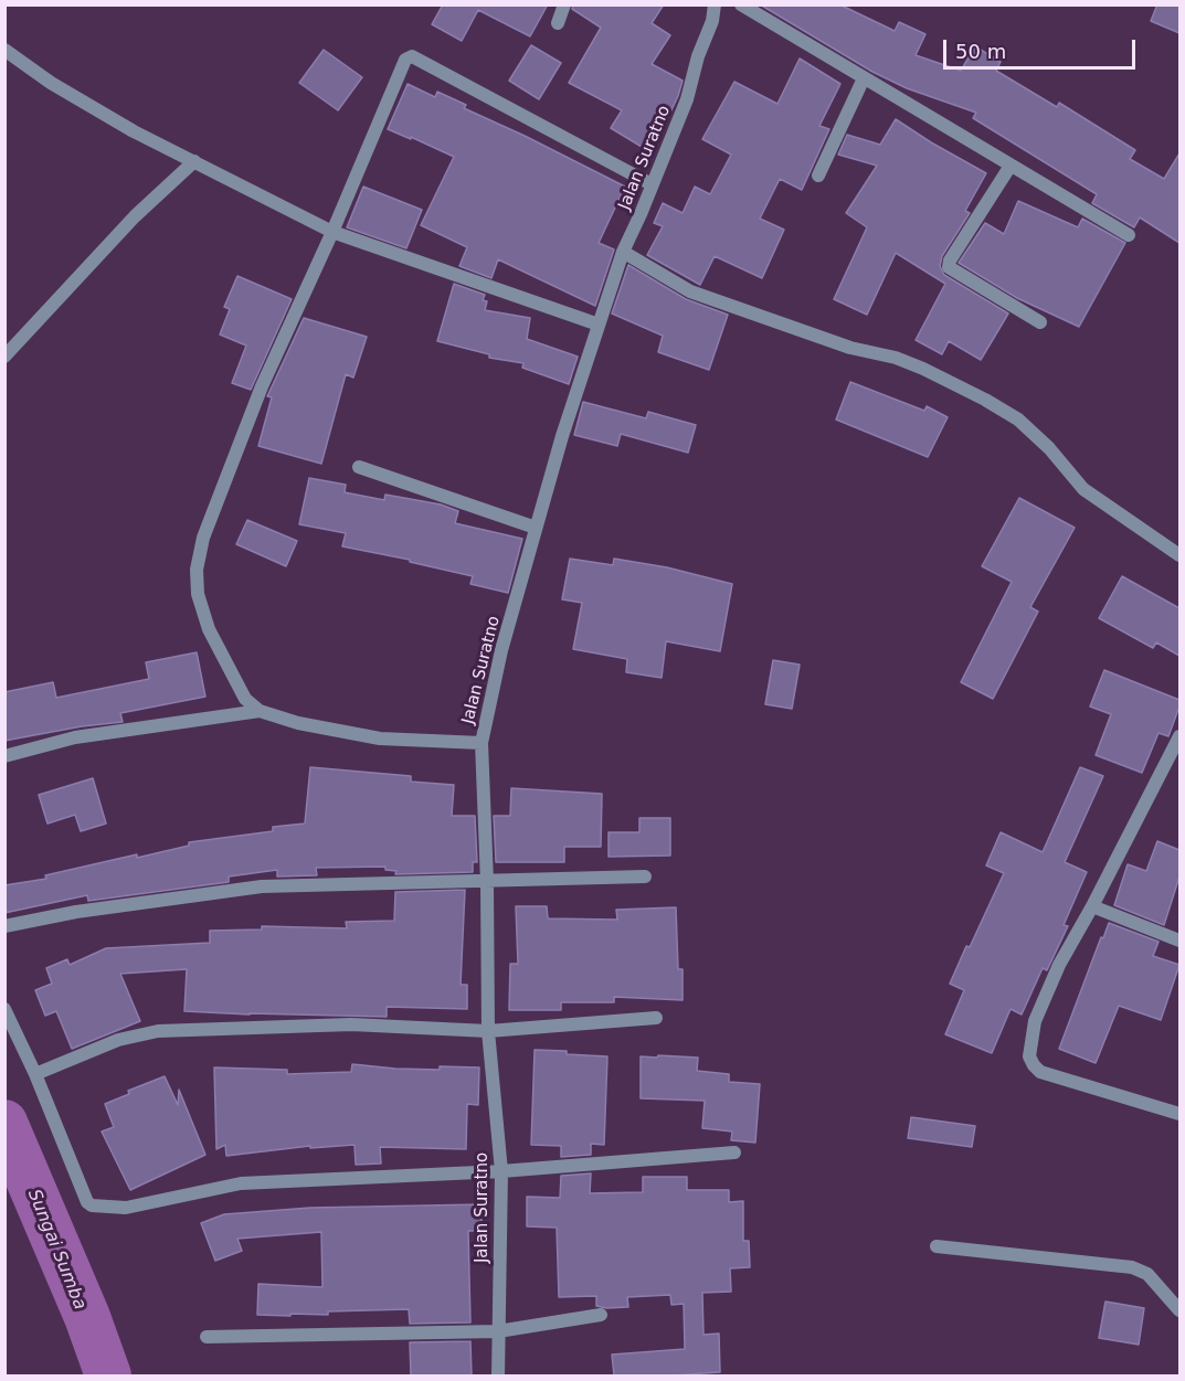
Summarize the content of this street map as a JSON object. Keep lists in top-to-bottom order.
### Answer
{
  "streets": {
    "street": ["Jalan Suratno"]
  },
  "water": ["Sungai Sumba"],
  "scale_bar": "50 m"
}
